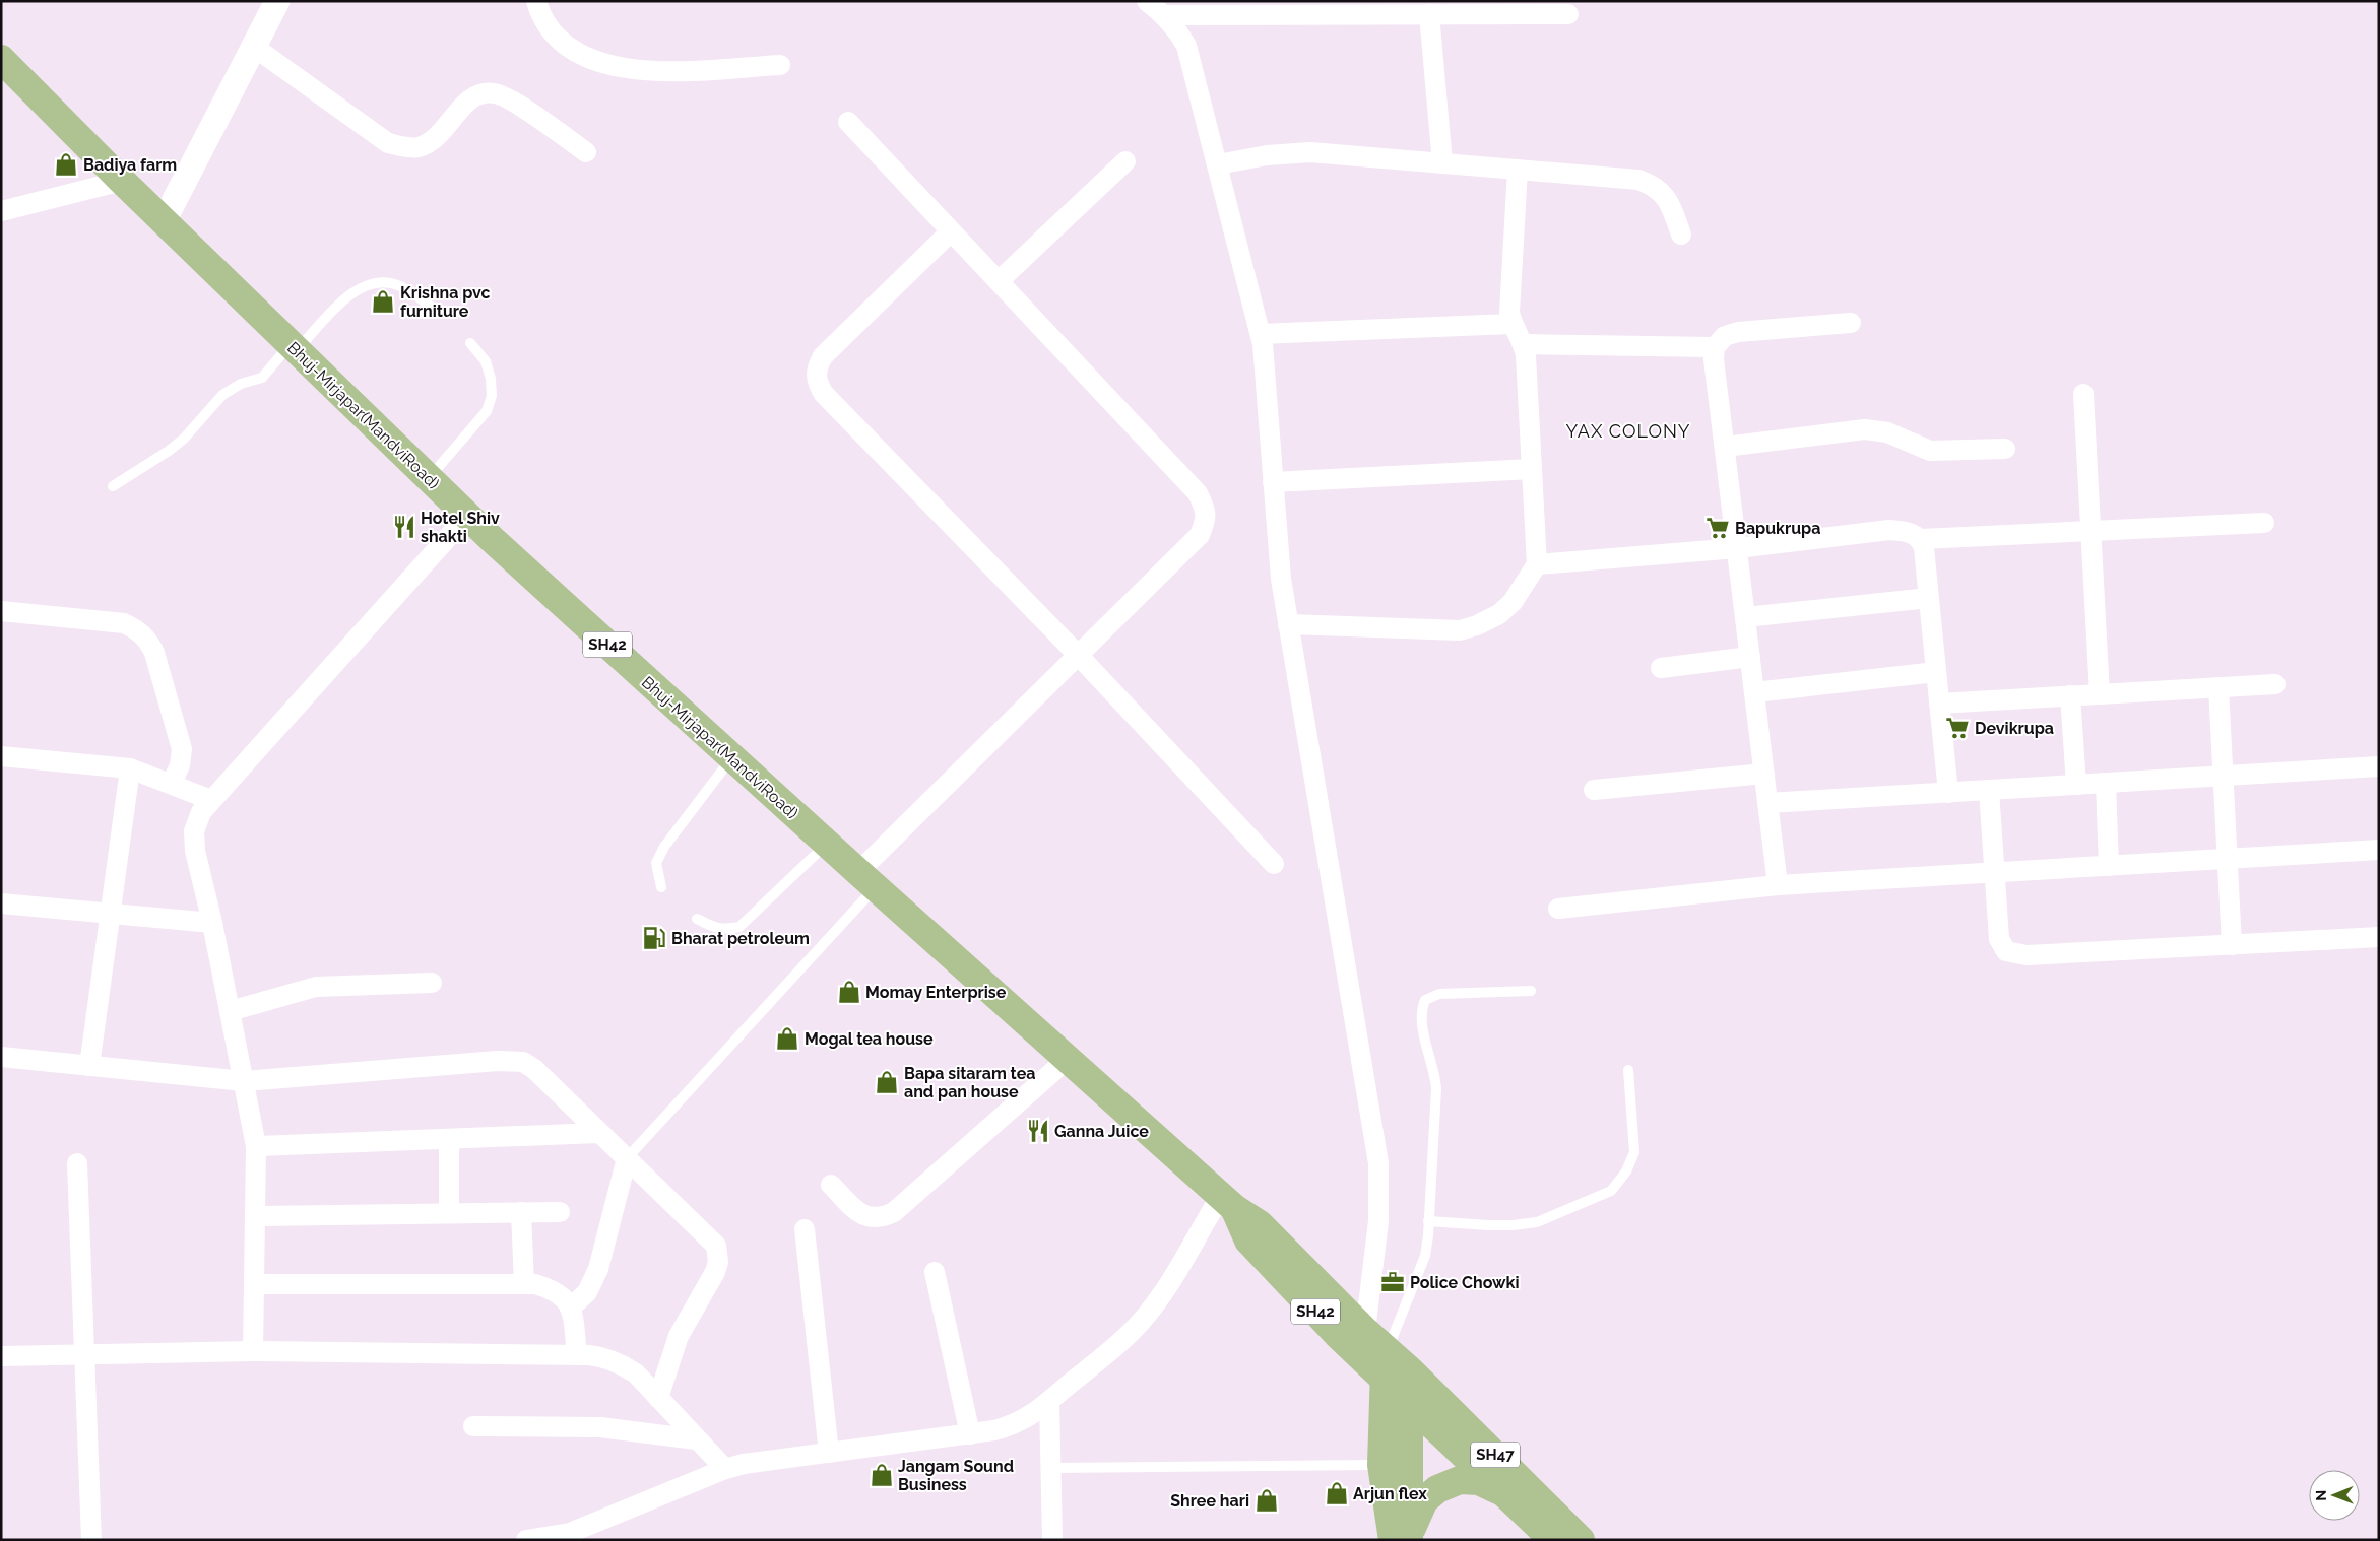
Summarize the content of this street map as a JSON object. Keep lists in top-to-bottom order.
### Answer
{
  "streets": {
    "main road": ["Bhuj-Mirjapar(MandviRoad)", "SH42", "SH47"]
  },
  "crossings": [
    ["Bhuj-Mirjapar(MandviRoad)", "SH47"]
  ],
  "districts": ["YAX COLONY"],
  "places": {
    "shop": [
      "Badiya farm",
      "Krishna pvc furniture",
      "Momay Enterprise",
      "Mogal tea house",
      "Bapa sitaram tea and pan house",
      "Jangam Sound Business",
      "Arjun flex",
      "Shree hari"
    ],
    "restaurant": ["Hotel Shiv shakti", "Ganna Juice"],
    "supermarket": ["Bapukrupa", "Devikrupa"],
    "fuel station": ["Bharat petroleum"],
    "office": ["Police Chowki"]
  },
  "north": "left"
}
